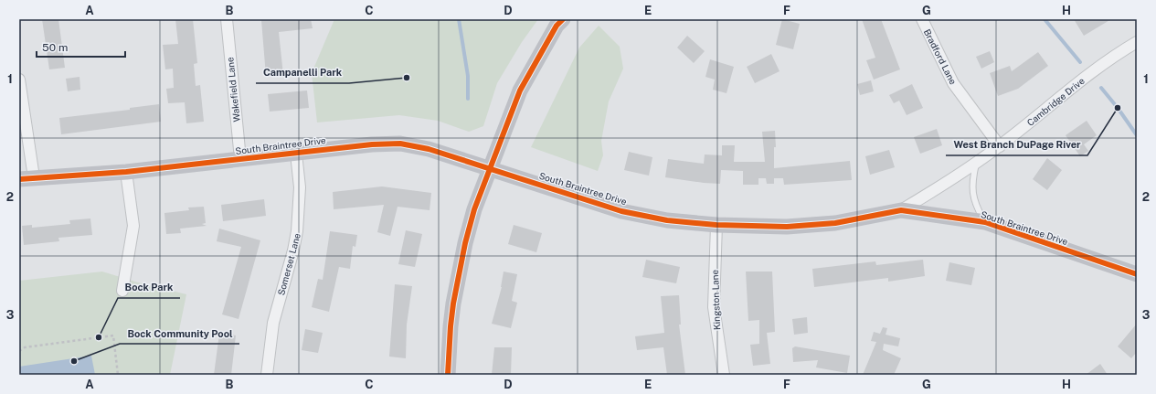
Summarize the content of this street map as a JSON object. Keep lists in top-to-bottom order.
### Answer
{
  "streets": {
    "street": [
      "Bradford Lane",
      "Wakefield Lane",
      "Cambridge Drive",
      "South Braintree Drive",
      "Somerset Lane",
      "Kingston Lane"
    ]
  },
  "crossings": [
    ["Bradford Lane", "Cambridge Drive"],
    ["Wakefield Lane", "South Braintree Drive"],
    ["Cambridge Drive", "South Braintree Drive"],
    ["South Braintree Drive", "Somerset Lane"],
    ["South Braintree Drive", "Kingston Lane"]
  ],
  "places": [
    "Campanelli Park",
    "West Branch DuPage River",
    "Bock Park",
    "Bock Community Pool"
  ],
  "scale_bar": "50 m",
  "grid": {
    "columns": [
      "A",
      "B",
      "C",
      "D",
      "E",
      "F",
      "G",
      "H"
    ],
    "rows": ["1", "2", "3"]
  }
}
